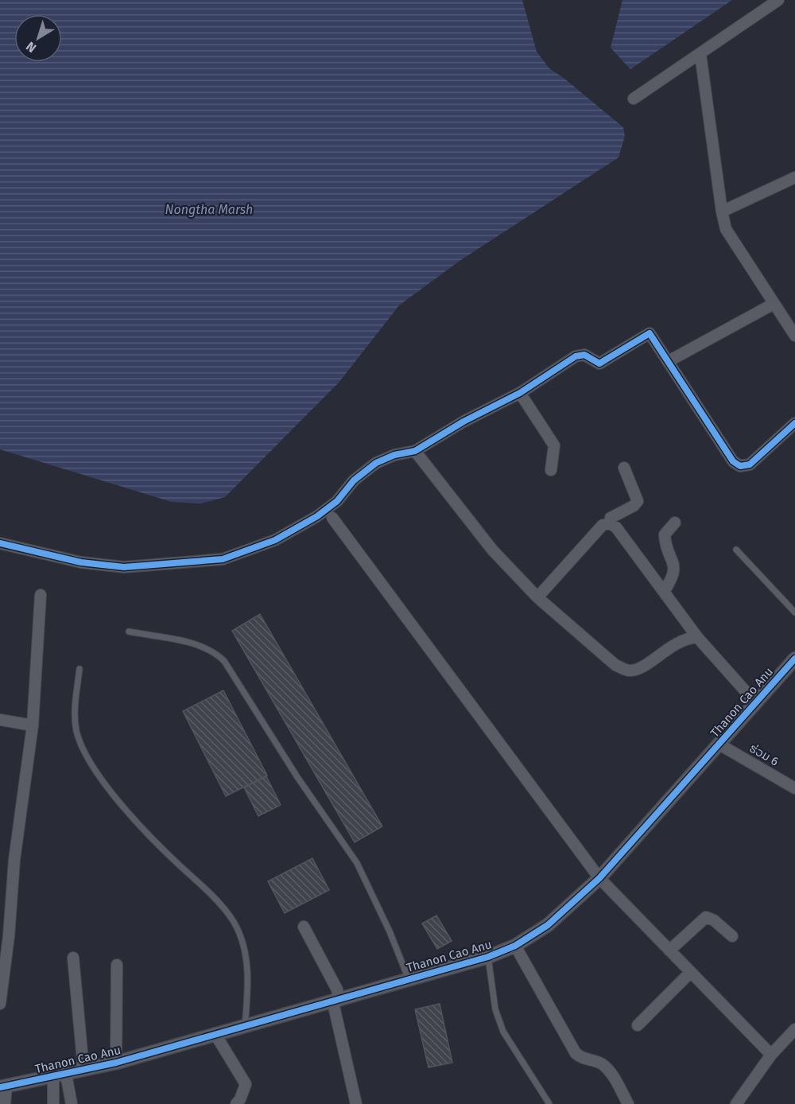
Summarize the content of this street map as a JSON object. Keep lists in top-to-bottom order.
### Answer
{
  "streets": {
    "street": ["Thanon Cao Anu", "ຮ່ວມ 6"]
  },
  "crossings": [
    ["Thanon Cao Anu", "ຮ່ວມ 6"]
  ],
  "water": ["Nongtha Marsh"],
  "north": "bottom left"
}
